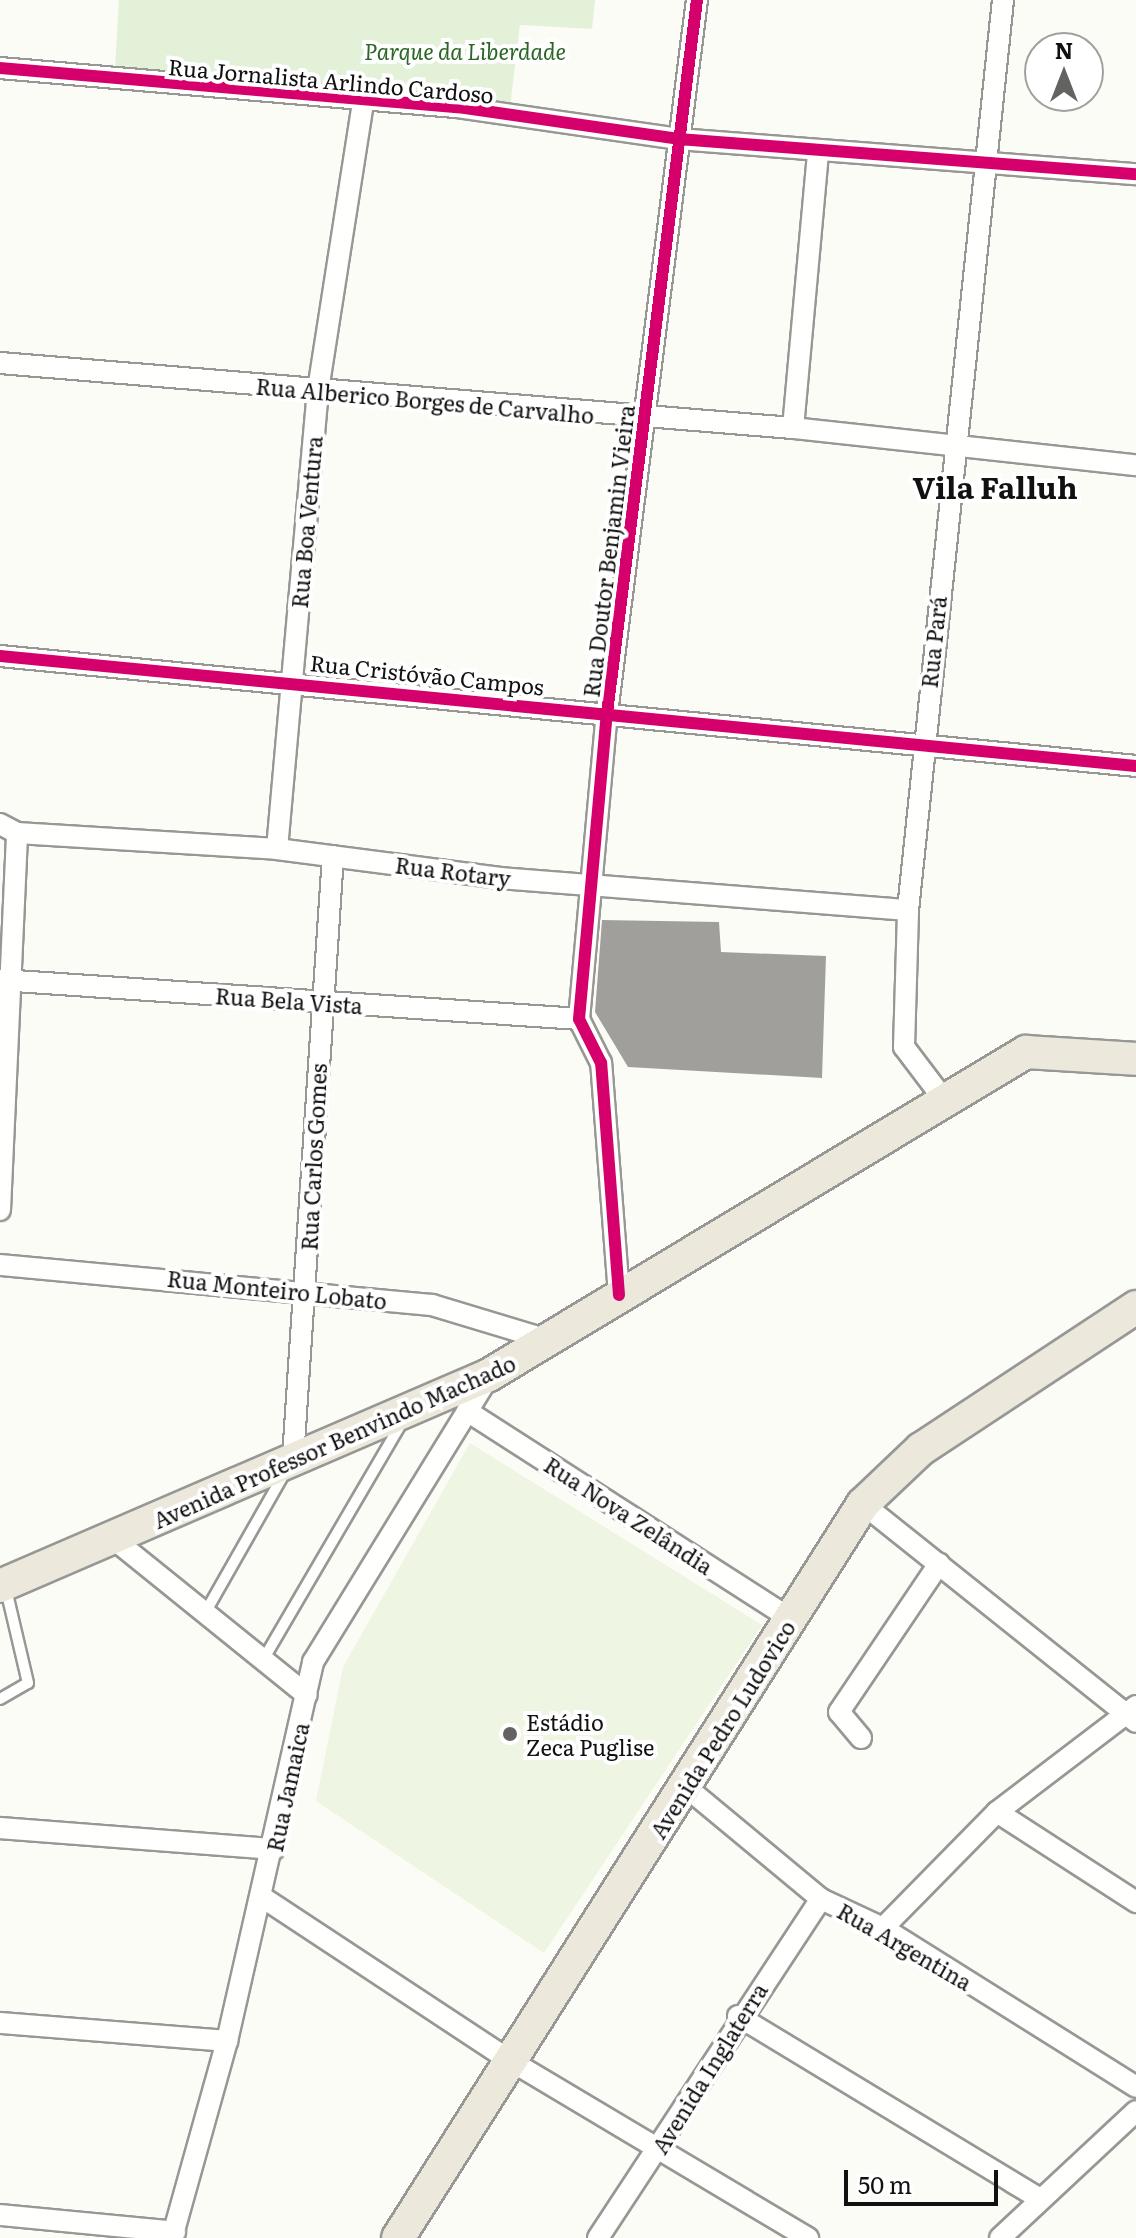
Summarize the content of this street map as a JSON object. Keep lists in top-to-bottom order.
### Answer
{
  "streets": {
    "main road": ["Avenida Professor Benvindo Machado", "Avenida Pedro Ludovico"],
    "street": [
      "Rua Jornalista Arlindo Cardoso",
      "Rua Alberico Borges de Carvalho",
      "Rua Boa Ventura",
      "Rua Doutor Benjamin Vieira",
      "Rua Pará",
      "Rua Cristóvão Campos",
      "Rua Rotary",
      "Rua Bela Vista",
      "Rua Carlos Gomes",
      "Rua Monteiro Lobato",
      "Rua Nova Zelândia",
      "Rua Jamaica",
      "Rua Argentina",
      "Avenida Inglaterra"
    ]
  },
  "crossings": [
    ["Rua Jornalista Arlindo Cardoso", "Rua Boa Ventura"],
    ["Rua Jornalista Arlindo Cardoso", "Rua Doutor Benjamin Vieira"],
    ["Rua Jornalista Arlindo Cardoso", "Rua Pará"],
    ["Rua Alberico Borges de Carvalho", "Rua Boa Ventura"],
    ["Rua Alberico Borges de Carvalho", "Rua Doutor Benjamin Vieira"],
    ["Rua Alberico Borges de Carvalho", "Rua Pará"],
    ["Rua Boa Ventura", "Rua Cristóvão Campos"],
    ["Rua Boa Ventura", "Rua Rotary"],
    ["Rua Doutor Benjamin Vieira", "Rua Cristóvão Campos"],
    ["Rua Doutor Benjamin Vieira", "Rua Rotary"],
    ["Rua Doutor Benjamin Vieira", "Rua Bela Vista"],
    ["Rua Pará", "Rua Cristóvão Campos"],
    ["Rua Pará", "Rua Rotary"],
    ["Rua Pará", "Avenida Professor Benvindo Machado"],
    ["Rua Rotary", "Rua Carlos Gomes"],
    ["Rua Bela Vista", "Rua Carlos Gomes"],
    ["Rua Carlos Gomes", "Rua Monteiro Lobato"],
    ["Rua Carlos Gomes", "Avenida Professor Benvindo Machado"],
    ["Rua Monteiro Lobato", "Avenida Professor Benvindo Machado"],
    ["Avenida Professor Benvindo Machado", "Rua Jamaica"],
    ["Rua Nova Zelândia", "Avenida Pedro Ludovico"],
    ["Rua Nova Zelândia", "Rua Jamaica"],
    ["Avenida Pedro Ludovico", "Rua Argentina"],
    ["Rua Argentina", "Avenida Inglaterra"]
  ],
  "districts": ["Vila Falluh"],
  "parks": ["Parque da Liberdade"],
  "places": ["Estádio Zeca Puglise"],
  "scale_bar": "50 m",
  "north": "top"
}
